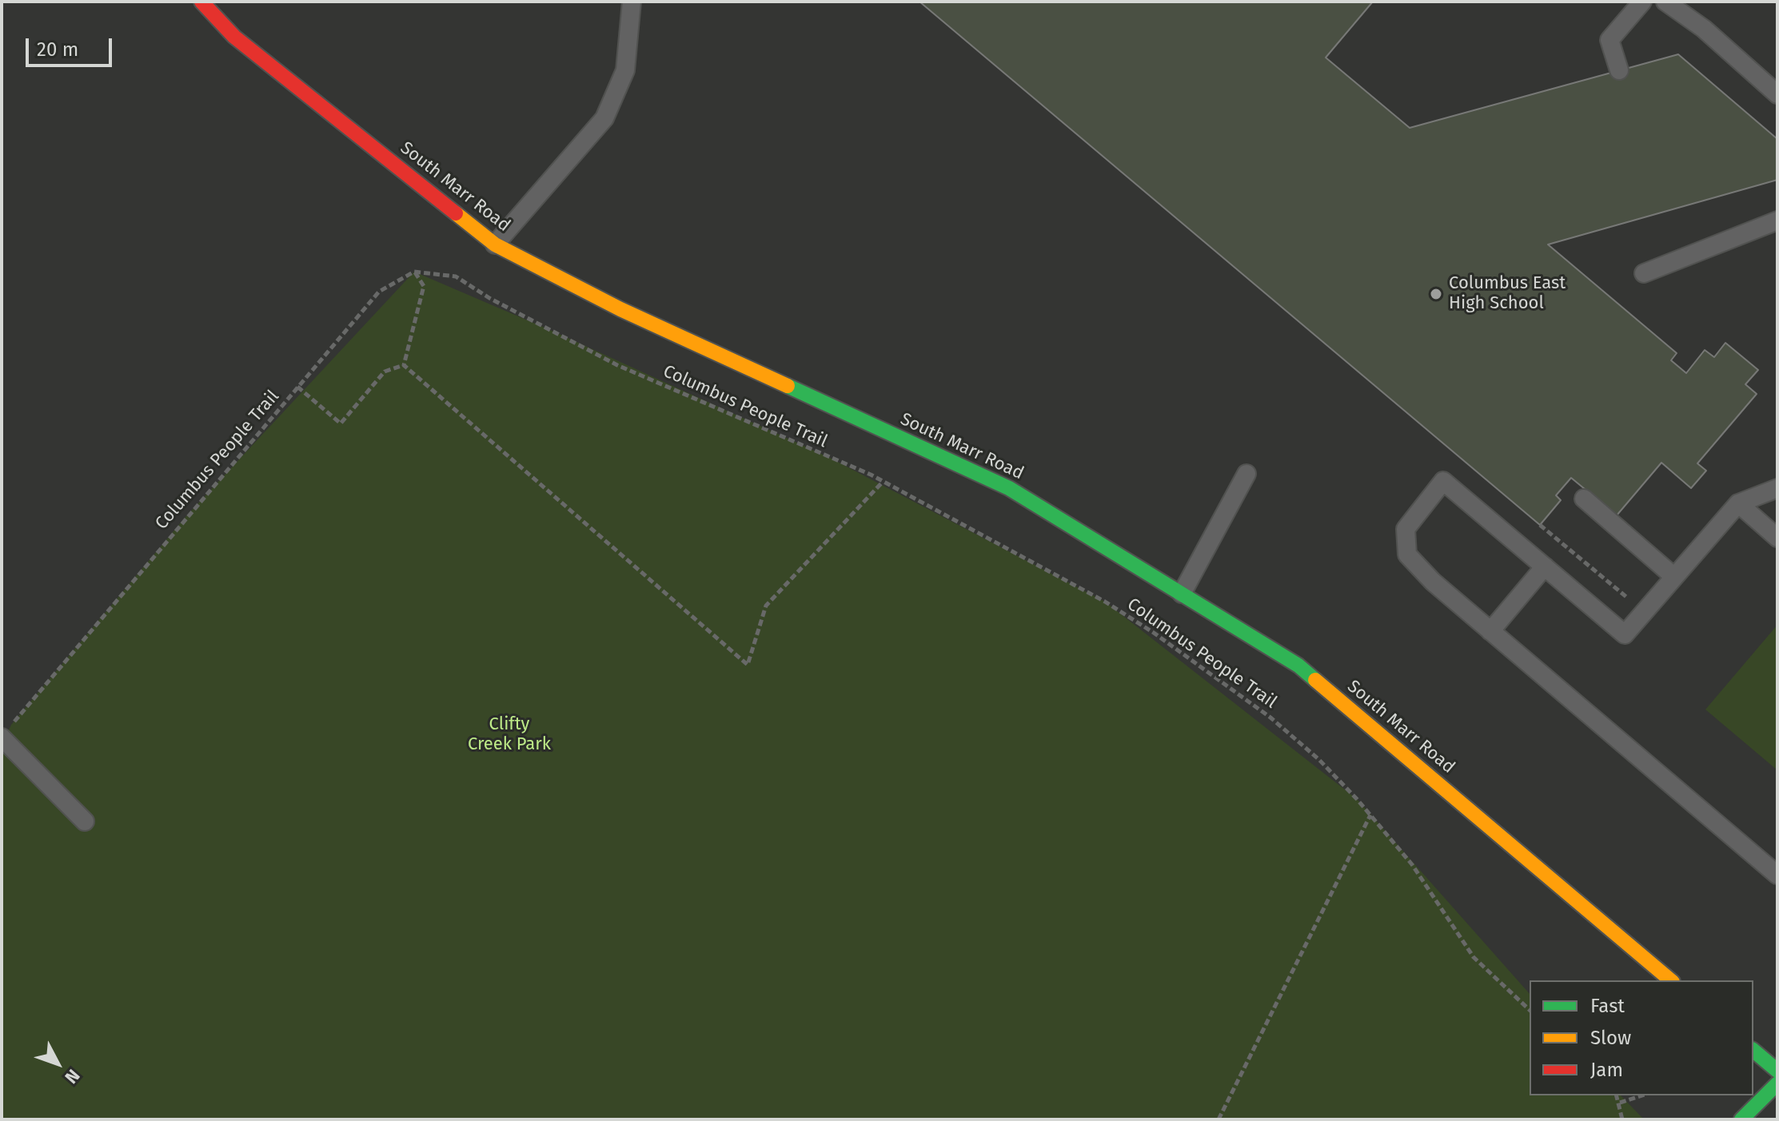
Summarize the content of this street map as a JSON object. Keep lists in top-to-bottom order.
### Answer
{
  "streets": {
    "street": ["South Marr Road"],
    "path": ["Columbus People Trail"]
  },
  "parks": ["Clifty Creek Park"],
  "places": ["Columbus East High School"],
  "legend": ["Fast", "Slow", "Jam"],
  "scale_bar": "20 m",
  "north": "bottom right"
}
